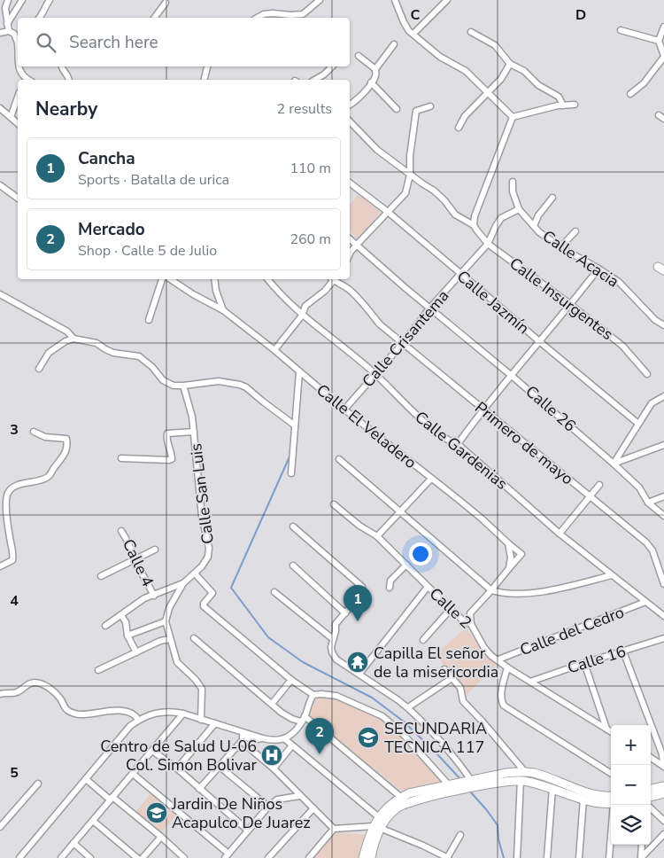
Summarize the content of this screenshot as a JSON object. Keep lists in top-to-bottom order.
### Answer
{
  "streets": {
    "street": [
      "Calle Acacia",
      "Calle Insurgentes",
      "Calle Jazmín",
      "Calle Crisantema",
      "Calle 26",
      "Calle El Veladero",
      "Primero de mayo",
      "Calle Gardenias",
      "Calle San Luis",
      "Calle 4",
      "Calle 2",
      "Calle del Cedro",
      "Calle 16"
    ]
  },
  "crossings": [
    ["Calle Acacia", "Calle Crisantema"],
    ["Calle Insurgentes", "Calle Crisantema"],
    ["Calle Jazmín", "Calle Crisantema"],
    ["Calle Crisantema", "Calle 26"],
    ["Calle Crisantema", "Calle El Veladero"],
    ["Calle Crisantema", "Primero de mayo"],
    ["Calle Crisantema", "Calle Gardenias"],
    ["Calle Gardenias", "Calle del Cedro"],
    ["Calle San Luis", "Calle 4"],
    ["Calle 2", "Calle del Cedro"],
    ["Calle 2", "Calle 16"]
  ],
  "places": {
    "temple": ["Capilla El señor de la misericordia"],
    "school or university": ["SECUNDARIA TECNICA 117", "Jardin De Niños Acapulco De Juarez"],
    "hospital": ["Centro de Salud U-06 Col. Simon Bolivar"]
  },
  "page": {
    "search": "Search here",
    "heading": ["Nearby", "2 results"],
    "list": [
      {
        "mark": "1",
        "name": "Cancha",
        "note": "Sports · Batalla de urica",
        "value": "110 m"
      },
      {
        "mark": "2",
        "name": "Mercado",
        "note": "Shop · Calle 5 de Julio",
        "value": "260 m"
      }
    ],
    "pins": ["1", "2"],
    "map_buttons": ["+", "−"]
  },
  "grid": {
    "columns": ["C", "D"],
    "rows": ["3", "4", "5"]
  }
}
